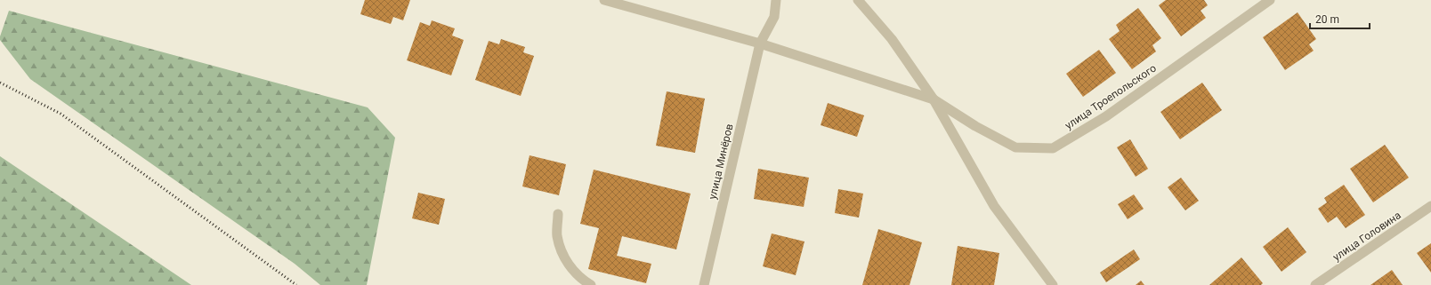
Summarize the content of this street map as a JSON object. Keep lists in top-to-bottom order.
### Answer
{
  "streets": {
    "street": ["улица Троепольского", "улица Минёров", "улица Головина"]
  },
  "scale_bar": "20 m"
}
